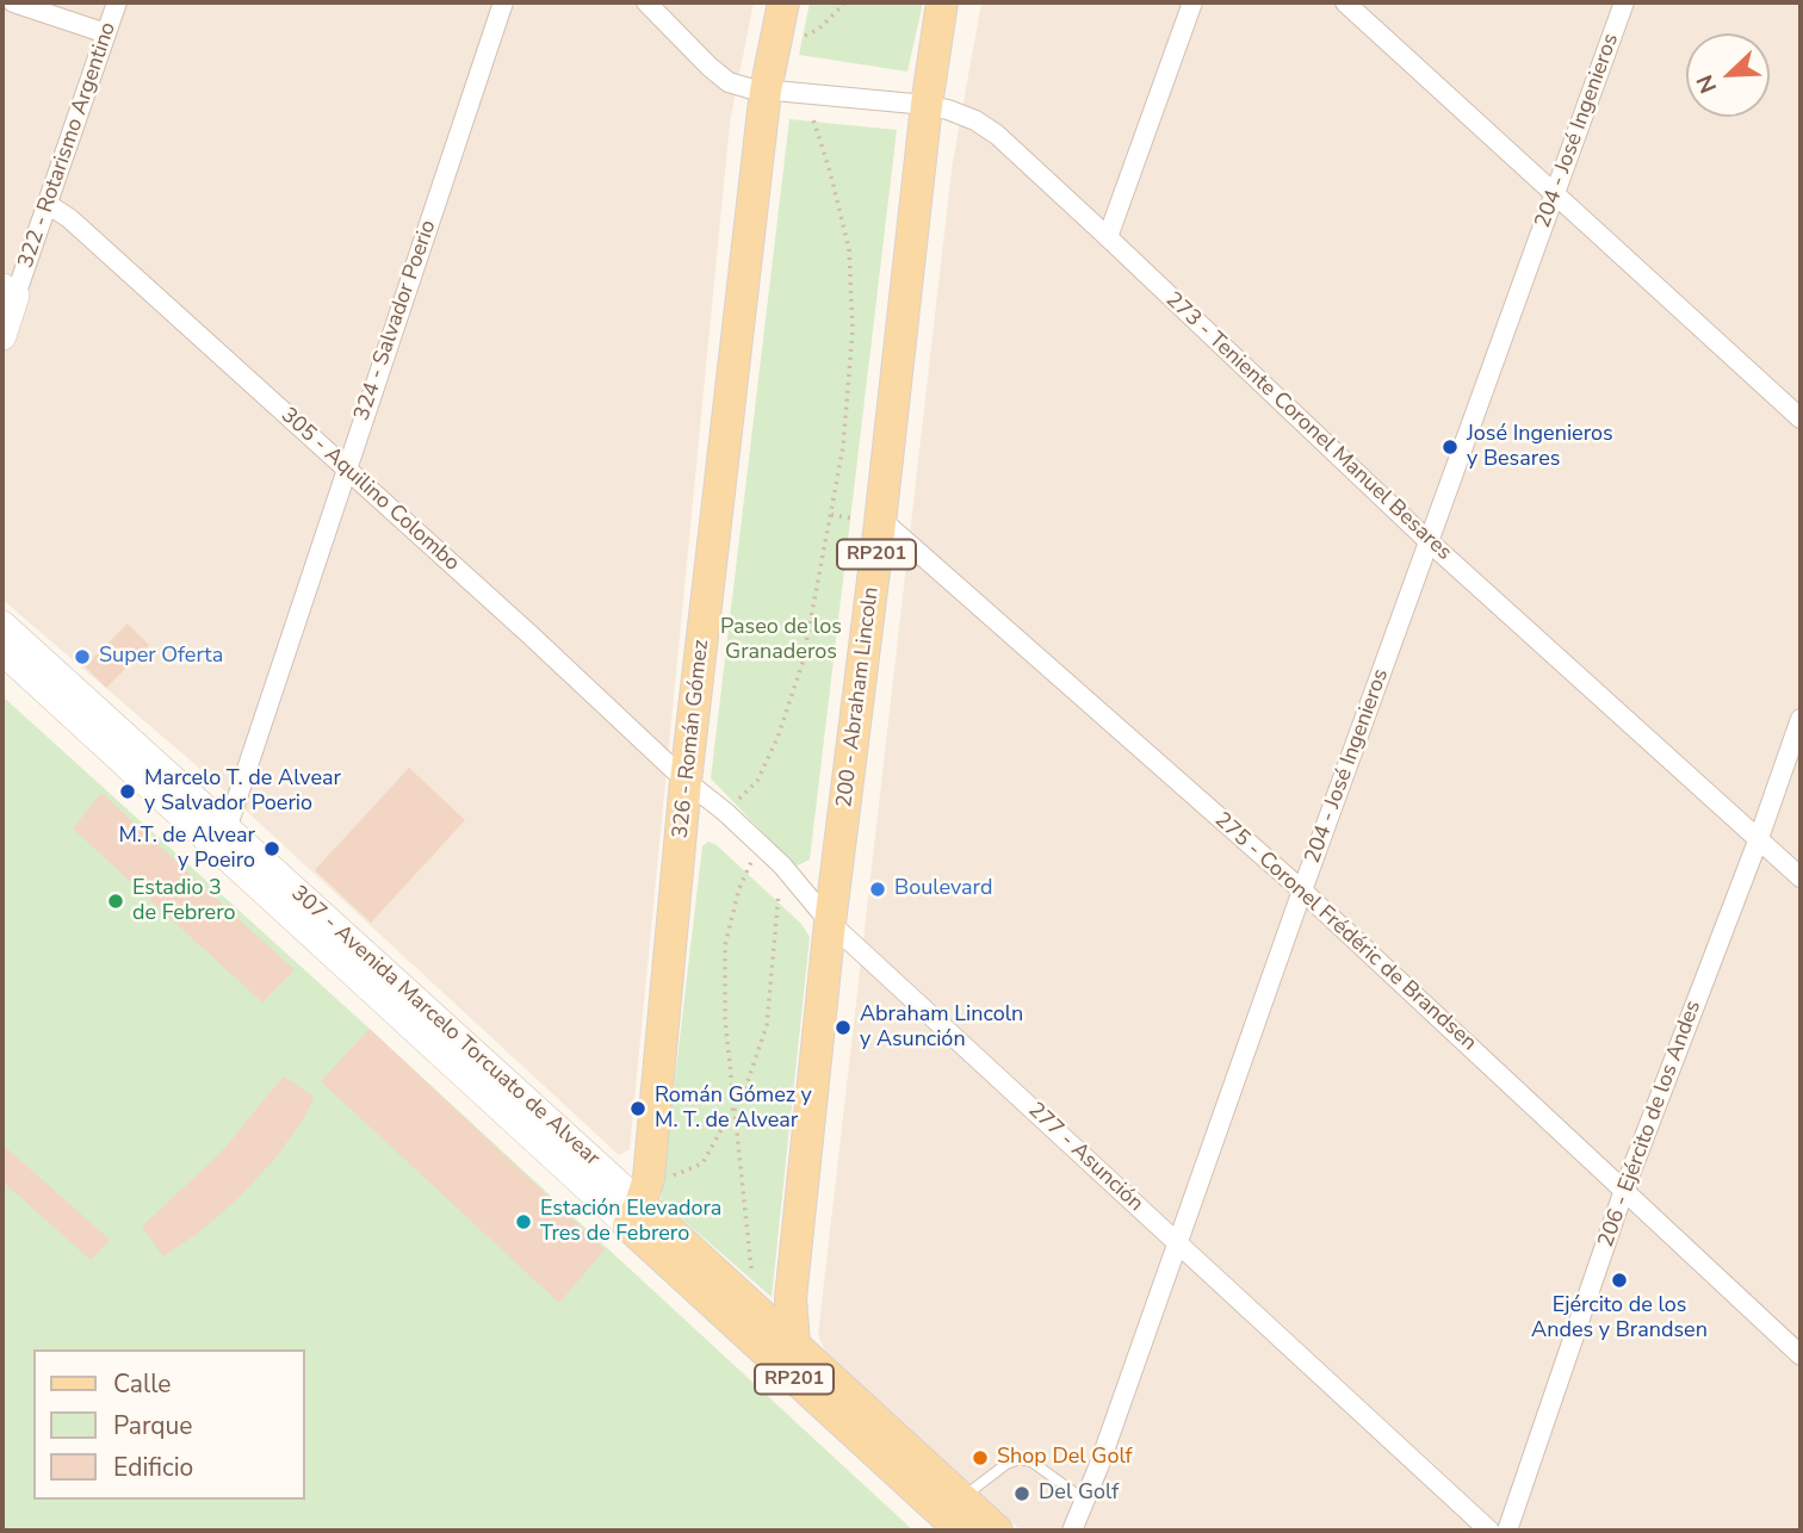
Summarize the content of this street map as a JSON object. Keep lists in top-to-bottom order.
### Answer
{
  "streets": {
    "main road": [
      "322 - Rotarismo Argentino",
      "RP201",
      "200 - Abraham Lincoln",
      "326 - Román Gómez",
      "307 - Avenida Marcelo Torcuato de Alvear"
    ],
    "street": [
      "204 - José Ingenieros",
      "324 - Salvador Poerio",
      "273 - Teniente Coronel Manuel Besares",
      "305 - Aquilino Colombo",
      "275 - Coronel Frédéric de Brandsen",
      "206 - Ejército de los Andes",
      "277 - Asunción"
    ]
  },
  "crossings": [
    ["204 - José Ingenieros", "273 - Teniente Coronel Manuel Besares"],
    ["204 - José Ingenieros", "275 - Coronel Frédéric de Brandsen"],
    ["204 - José Ingenieros", "277 - Asunción"],
    ["322 - Rotarismo Argentino", "305 - Aquilino Colombo"],
    ["324 - Salvador Poerio", "305 - Aquilino Colombo"],
    ["324 - Salvador Poerio", "307 - Avenida Marcelo Torcuato de Alvear"],
    ["273 - Teniente Coronel Manuel Besares", "200 - Abraham Lincoln"],
    ["273 - Teniente Coronel Manuel Besares", "326 - Román Gómez"],
    ["273 - Teniente Coronel Manuel Besares", "206 - Ejército de los Andes"],
    ["305 - Aquilino Colombo", "326 - Román Gómez"],
    ["305 - Aquilino Colombo", "277 - Asunción"],
    ["200 - Abraham Lincoln", "275 - Coronel Frédéric de Brandsen"],
    ["200 - Abraham Lincoln", "307 - Avenida Marcelo Torcuato de Alvear"],
    ["200 - Abraham Lincoln", "277 - Asunción"],
    ["326 - Román Gómez", "307 - Avenida Marcelo Torcuato de Alvear"],
    ["326 - Román Gómez", "277 - Asunción"],
    ["275 - Coronel Frédéric de Brandsen", "206 - Ejército de los Andes"]
  ],
  "parks": ["Paseo de los Granaderos"],
  "places": [
    "José Ingenieros y Besares",
    "Super Oferta",
    "Marcelo T. de Alvear y Salvador Poerio",
    "M.T. de Alvear y Poeiro",
    "Boulevard",
    "Estadio 3 de Febrero",
    "Abraham Lincoln y Asunción",
    "Román Gómez y M. T. de Alvear",
    "Estación Elevadora Tres de Febrero",
    "Ejército de los Andes y Brandsen",
    "Shop Del Golf",
    "Del Golf"
  ],
  "legend": ["Calle", "Parque", "Edificio"],
  "north": "bottom left"
}
